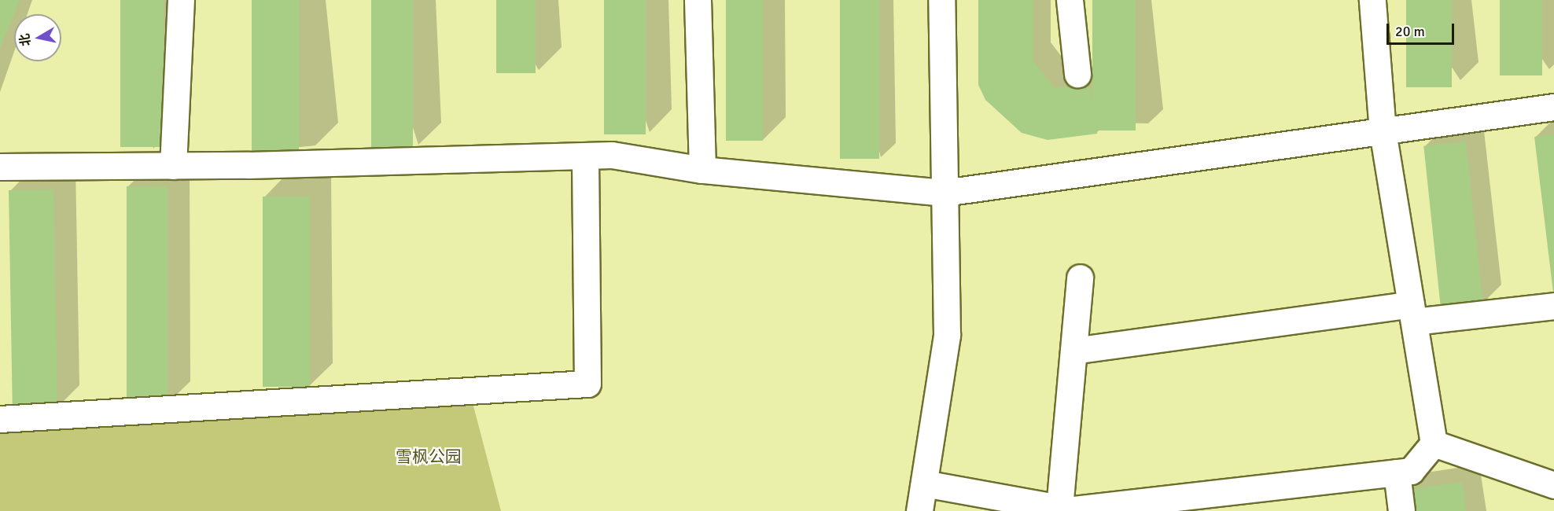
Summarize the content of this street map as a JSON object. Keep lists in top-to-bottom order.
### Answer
{
  "parks": ["雪枫公园"],
  "scale_bar": "20 m",
  "north": "left"
}
